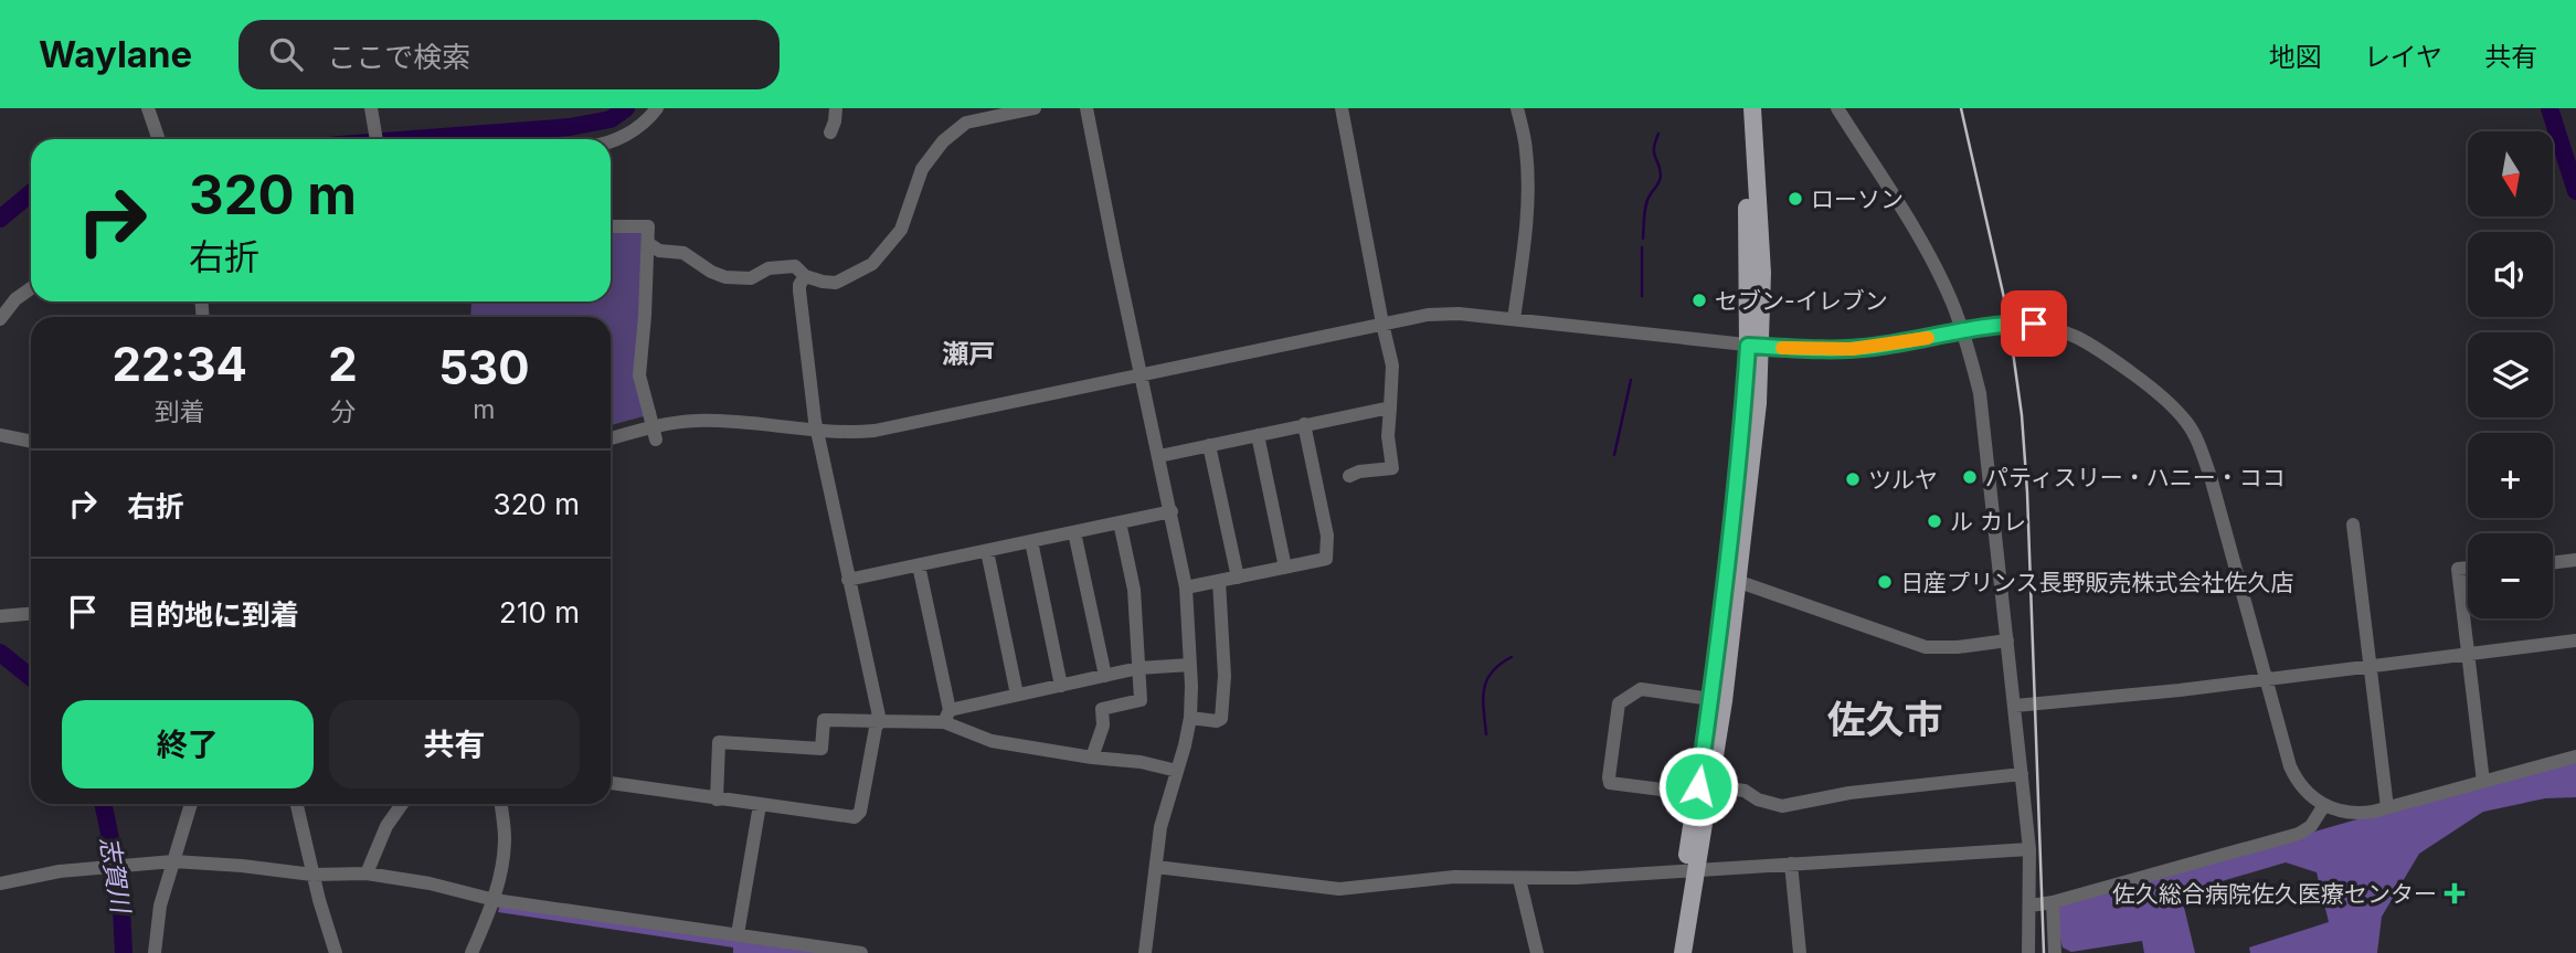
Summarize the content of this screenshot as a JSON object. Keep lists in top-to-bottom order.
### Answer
{
  "districts": ["瀬戸", "佐久市"],
  "water": ["志賀川"],
  "places": {
    "other": [
      "ローソン",
      "セブン-イレブン",
      "パティスリー・ハニー・ココ",
      "ツルヤ",
      "ル カレ",
      "日産プリンス長野販売株式会社佐久店"
    ],
    "health": ["佐久総合病院佐久医療センター"]
  },
  "north": "bottom",
  "page": {
    "header": "Waylane",
    "search": "ここで検索",
    "nav": ["地図", "レイヤ", "共有"],
    "map_buttons": ["+", "−"],
    "turn": ["320 m", "右折"],
    "eta": [
      "22:34",
      "到着",
      "2",
      "分",
      "530",
      "m"
    ],
    "list": [
      {
        "name": "右折",
        "value": "320 m"
      },
      {
        "name": "目的地に到着",
        "value": "210 m"
      }
    ],
    "buttons": ["終了", "共有"]
  }
}
